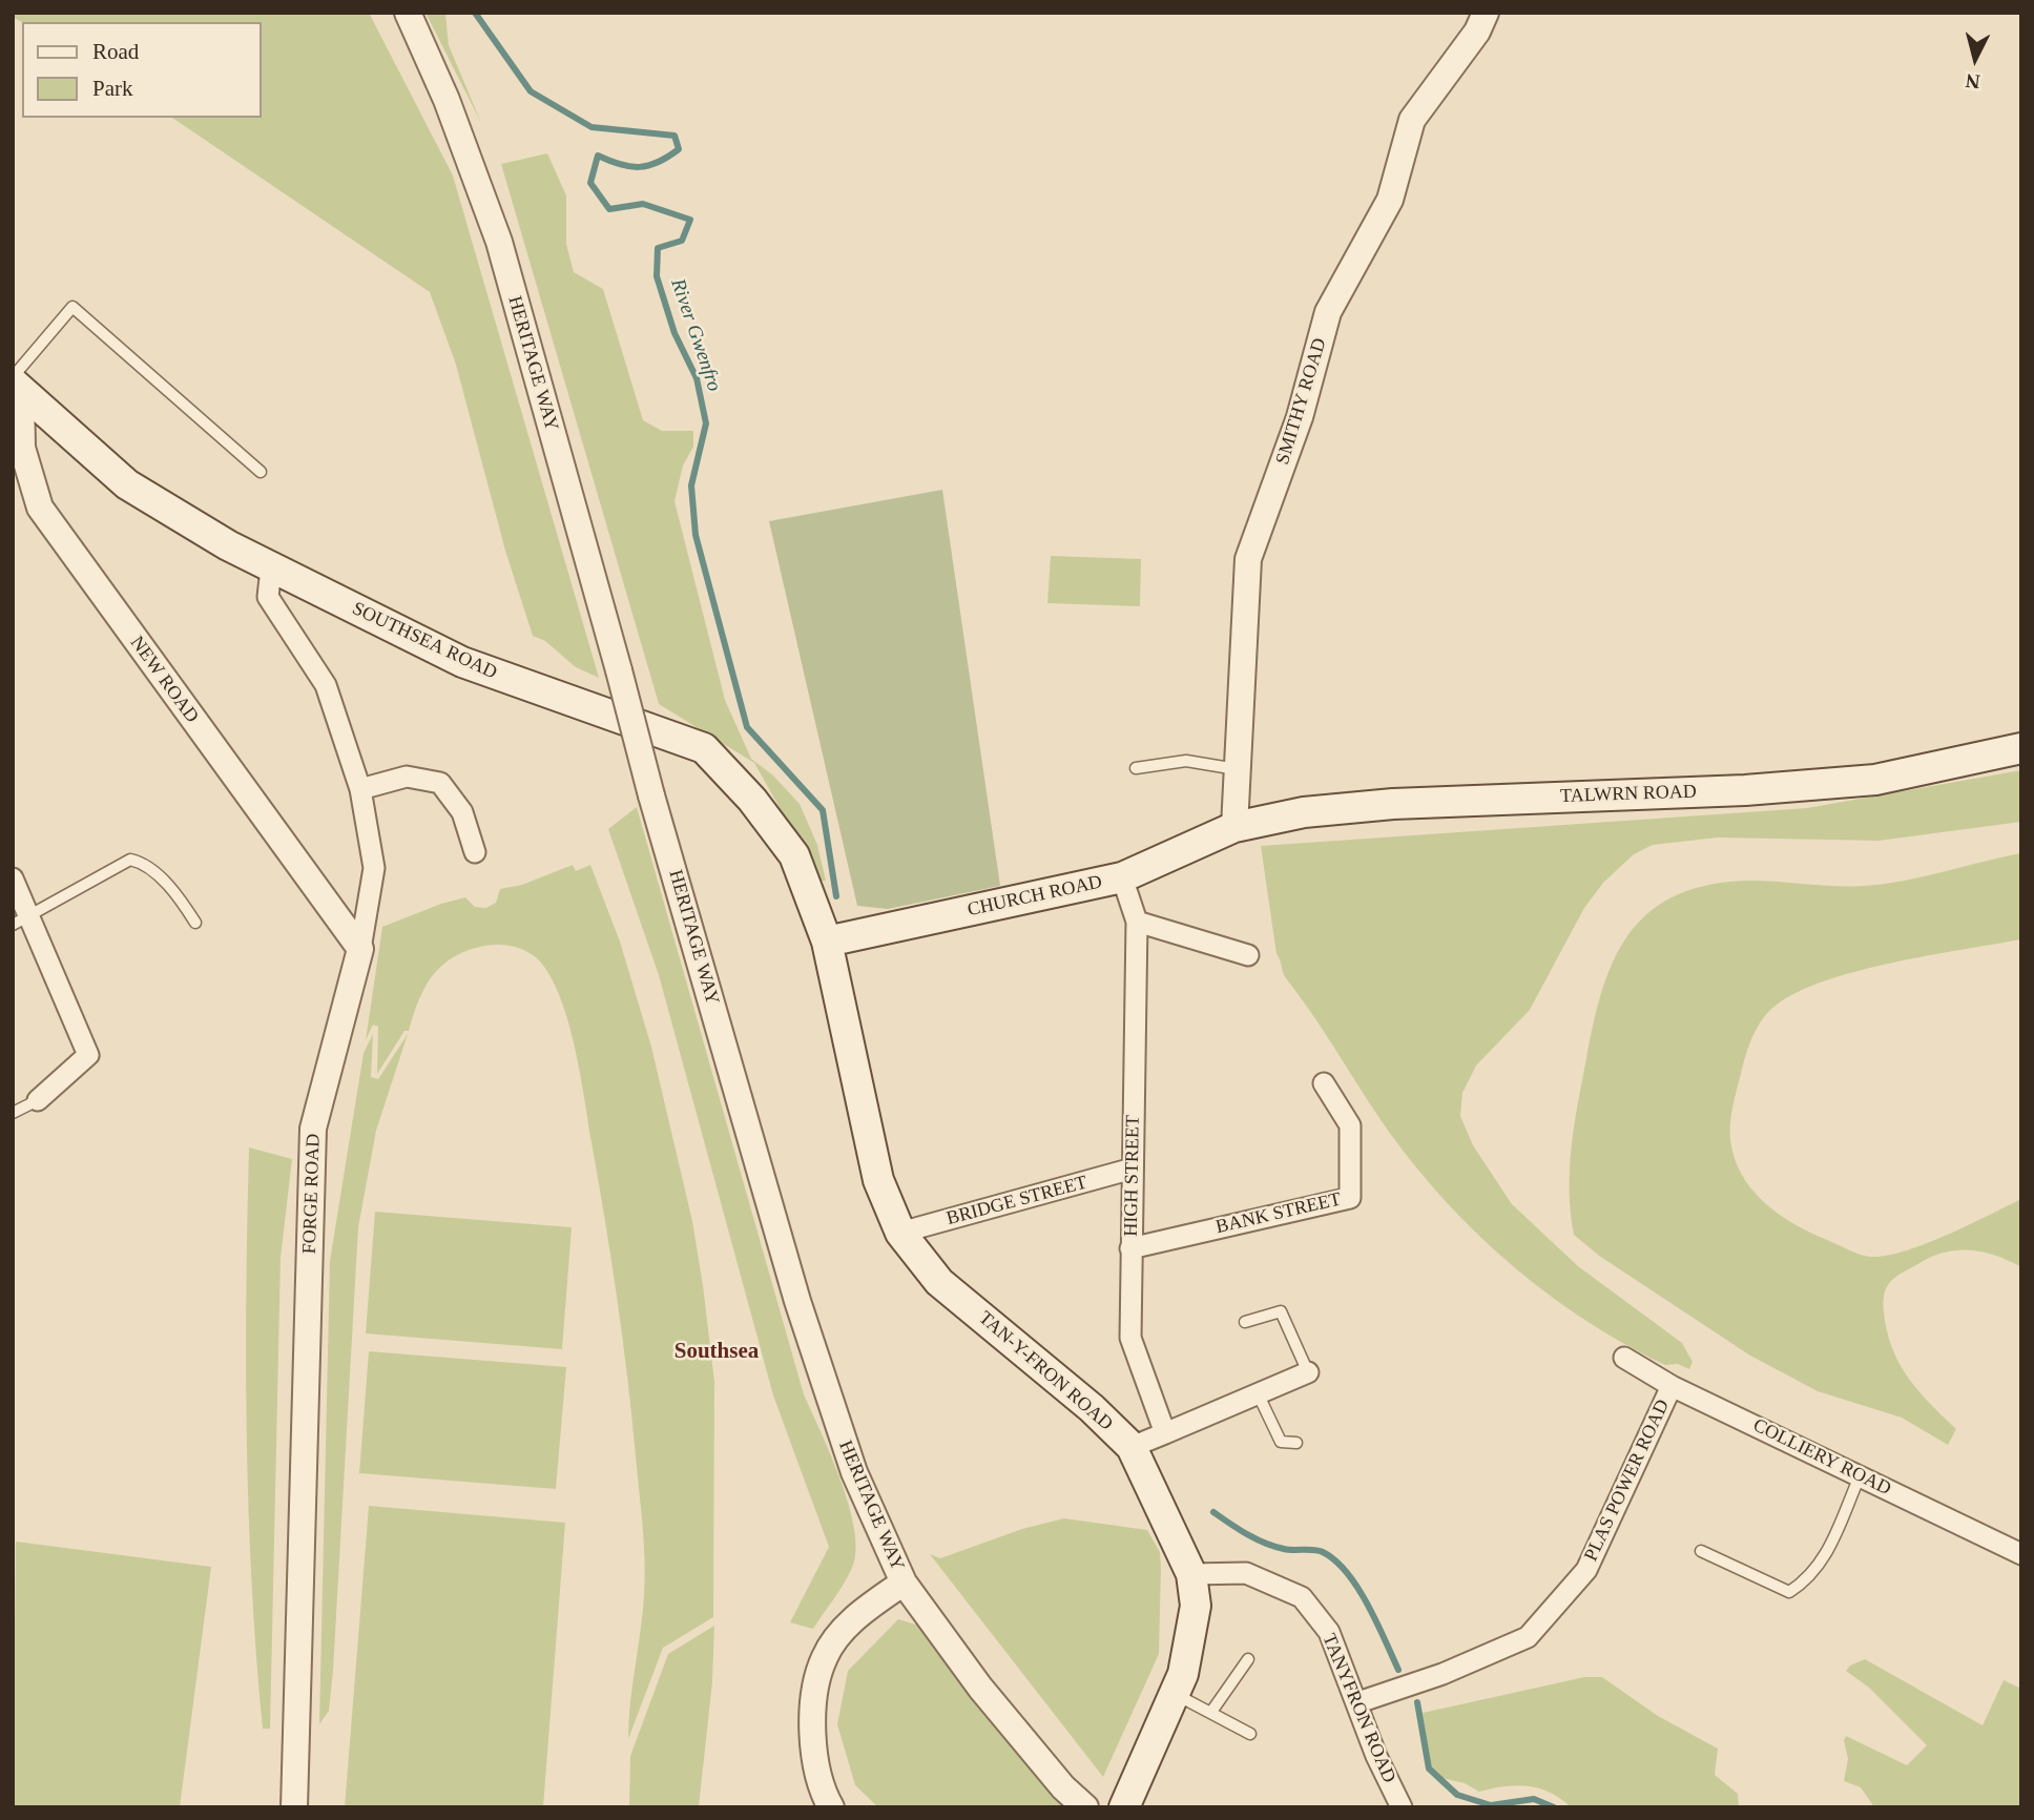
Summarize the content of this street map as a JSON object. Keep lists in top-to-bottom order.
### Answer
{
  "streets": {
    "main road": [
      "SOUTHSEA ROAD",
      "TALWRN ROAD",
      "CHURCH ROAD",
      "TAN-Y-FRON ROAD"
    ],
    "street": [
      "HERITAGE WAY",
      "SMITHY ROAD",
      "NEW ROAD",
      "HIGH STREET",
      "FORGE ROAD",
      "BRIDGE STREET",
      "BANK STREET",
      "COLLIERY ROAD",
      "PLAS POWER ROAD",
      "TANYFRON ROAD"
    ]
  },
  "crossings": [
    ["SMITHY ROAD", "TALWRN ROAD"],
    ["SMITHY ROAD", "CHURCH ROAD"],
    ["SOUTHSEA ROAD", "NEW ROAD"],
    ["SOUTHSEA ROAD", "CHURCH ROAD"],
    ["SOUTHSEA ROAD", "FORGE ROAD"],
    ["SOUTHSEA ROAD", "TAN-Y-FRON ROAD"],
    ["NEW ROAD", "FORGE ROAD"],
    ["TALWRN ROAD", "CHURCH ROAD"],
    ["CHURCH ROAD", "HIGH STREET"],
    ["CHURCH ROAD", "TAN-Y-FRON ROAD"],
    ["HIGH STREET", "BRIDGE STREET"],
    ["HIGH STREET", "BANK STREET"],
    ["BRIDGE STREET", "TAN-Y-FRON ROAD"],
    ["TAN-Y-FRON ROAD", "TANYFRON ROAD"],
    ["COLLIERY ROAD", "PLAS POWER ROAD"],
    ["PLAS POWER ROAD", "TANYFRON ROAD"]
  ],
  "districts": ["Southsea"],
  "water": ["River Gwenfro"],
  "legend": ["Road", "Park"],
  "north": "bottom"
}
